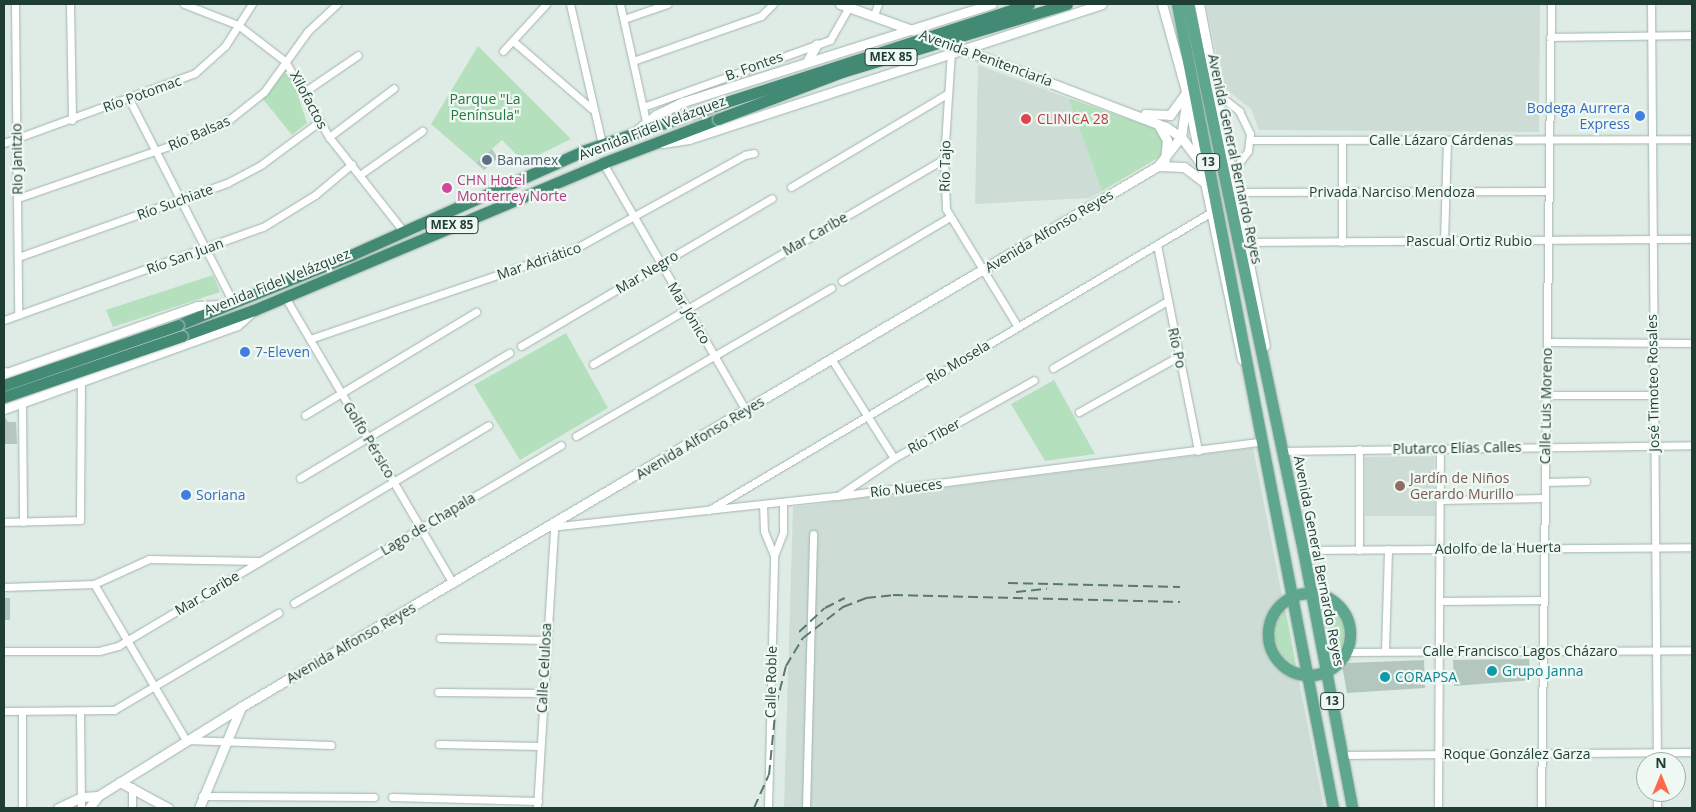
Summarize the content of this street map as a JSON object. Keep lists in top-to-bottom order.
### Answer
{
  "streets": {
    "highway": ["MEX 85", "Avenida Fidel Velázquez"],
    "main road": ["Avenida General Bernardo Reyes", "13"],
    "street": [
      "Avenida Penitenciaría",
      "B. Fontes",
      "Río Potomac",
      "Xilofactos",
      "Río Balsas",
      "Calle Lázaro Cárdenas",
      "Rio Janitzio",
      "Río Tajo",
      "Privada Narciso Mendoza",
      "Río Suchiate",
      "Avenida Alfonso Reyes",
      "Mar Caribe",
      "Pascual Ortiz Rubio",
      "Río San Juan",
      "Mar Adriático",
      "Mar Negro",
      "Mar Jónico",
      "Río Po",
      "Río Mosela",
      "José Timoteo Rosales",
      "Calle Luis Moreno",
      "Río Tiber",
      "Golfo Pérsico",
      "Plutarco Elías Calles",
      "Río Nueces",
      "Lago de Chapala",
      "Adolfo de la Huerta",
      "Calle Francisco Lagos Cházaro",
      "Calle Celulosa",
      "Calle Roble",
      "Roque González Garza"
    ]
  },
  "crossings": [
    ["Avenida Penitenciaría", "B. Fontes"],
    ["Avenida Penitenciaría", "Avenida General Bernardo Reyes"],
    ["Avenida Penitenciaría", "Avenida Alfonso Reyes"],
    ["Río Potomac", "Xilofactos"],
    ["Río Potomac", "Rio Janitzio"],
    ["Xilofactos", "Avenida Fidel Velázquez"],
    ["Xilofactos", "Río Balsas"],
    ["Xilofactos", "Río Suchiate"],
    ["Xilofactos", "Río San Juan"],
    ["Avenida Fidel Velázquez", "Mar Jónico"],
    ["Avenida Fidel Velázquez", "Golfo Pérsico"],
    ["Río Balsas", "Rio Janitzio"],
    ["Calle Lázaro Cárdenas", "José Timoteo Rosales"],
    ["Calle Lázaro Cárdenas", "Calle Luis Moreno"],
    ["Rio Janitzio", "Río Suchiate"],
    ["Rio Janitzio", "Río San Juan"],
    ["Avenida General Bernardo Reyes", "13"],
    ["Avenida General Bernardo Reyes", "Privada Narciso Mendoza"],
    ["Avenida General Bernardo Reyes", "Avenida Alfonso Reyes"],
    ["Avenida General Bernardo Reyes", "Pascual Ortiz Rubio"],
    ["Avenida General Bernardo Reyes", "Río Mosela"],
    ["Avenida General Bernardo Reyes", "Plutarco Elías Calles"],
    ["Avenida General Bernardo Reyes", "Río Nueces"],
    ["Avenida General Bernardo Reyes", "Adolfo de la Huerta"],
    ["Avenida General Bernardo Reyes", "Roque González Garza"],
    ["13", "Calle Francisco Lagos Cházaro"],
    ["Río Tajo", "Avenida Alfonso Reyes"],
    ["Río Tajo", "Mar Caribe"],
    ["Río Tajo", "Río Mosela"],
    ["Privada Narciso Mendoza", "Calle Luis Moreno"],
    ["Avenida Alfonso Reyes", "Mar Jónico"],
    ["Avenida Alfonso Reyes", "Golfo Pérsico"],
    ["Avenida Alfonso Reyes", "Río Nueces"],
    ["Avenida Alfonso Reyes", "Calle Celulosa"],
    ["Mar Caribe", "Mar Jónico"],
    ["Mar Caribe", "Golfo Pérsico"],
    ["Pascual Ortiz Rubio", "José Timoteo Rosales"],
    ["Pascual Ortiz Rubio", "Calle Luis Moreno"],
    ["Mar Adriático", "Mar Jónico"],
    ["Mar Adriático", "Golfo Pérsico"],
    ["Mar Negro", "Mar Jónico"],
    ["Río Po", "Río Mosela"],
    ["Río Po", "Río Nueces"],
    ["Río Mosela", "Río Nueces"],
    ["José Timoteo Rosales", "Plutarco Elías Calles"],
    ["José Timoteo Rosales", "Adolfo de la Huerta"],
    ["José Timoteo Rosales", "Calle Francisco Lagos Cházaro"],
    ["Calle Luis Moreno", "Plutarco Elías Calles"],
    ["Calle Luis Moreno", "Adolfo de la Huerta"],
    ["Calle Luis Moreno", "Calle Francisco Lagos Cházaro"],
    ["Calle Luis Moreno", "Roque González Garza"],
    ["Río Tiber", "Río Nueces"],
    ["Golfo Pérsico", "Lago de Chapala"],
    ["Río Nueces", "Calle Celulosa"],
    ["Río Nueces", "Calle Roble"]
  ],
  "parks": ["Parque \"La Península\""],
  "places": [
    "Bodega Aurrera Express",
    "CLINICA 28",
    "Banamex",
    "CHN Hotel Monterrey Norte",
    "7-Eleven",
    "Jardín de Niños Gerardo Murillo",
    "Soriana",
    "Grupo Janna",
    "CORAPSA"
  ],
  "north": "top"
}
